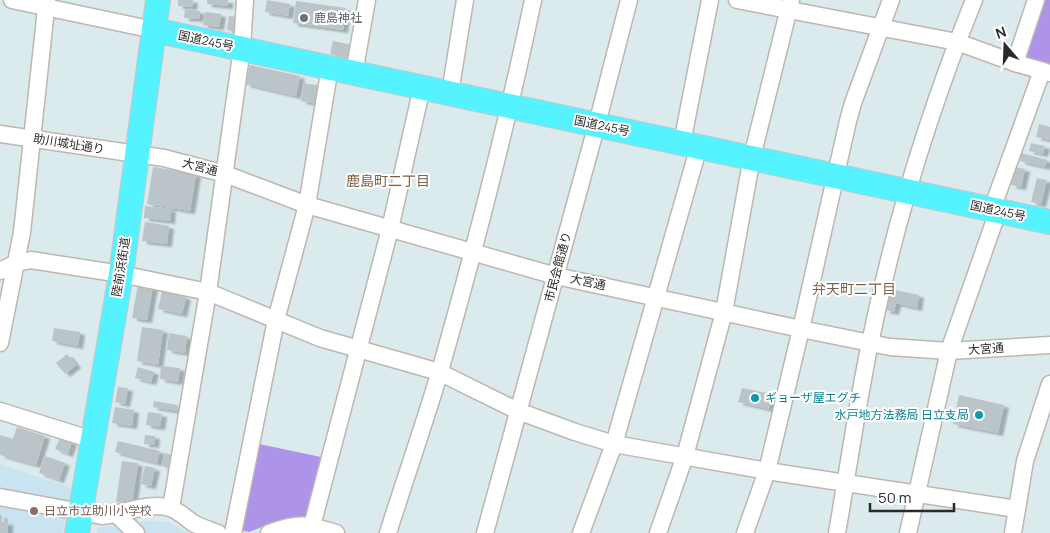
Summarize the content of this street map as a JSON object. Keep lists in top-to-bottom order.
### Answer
{
  "streets": {
    "highway": ["国道245号", "陸前浜街道"],
    "street": ["助川城址通り", "大宮通", "市民会館通り"]
  },
  "crossings": [
    ["国道245号", "陸前浜街道"],
    ["国道245号", "市民会館通り"],
    ["助川城址通り", "大宮通"],
    ["助川城址通り", "陸前浜街道"],
    ["大宮通", "陸前浜街道"],
    ["大宮通", "市民会館通り"]
  ],
  "districts": ["鹿島町二丁目", "弁天町二丁目"],
  "places": [
    "鹿島神社",
    "ギョーザ屋エグチ",
    "水戸地方法務局 日立支局",
    "日立市立助川小学校"
  ],
  "scale_bar": "50 m",
  "north": "top"
}
